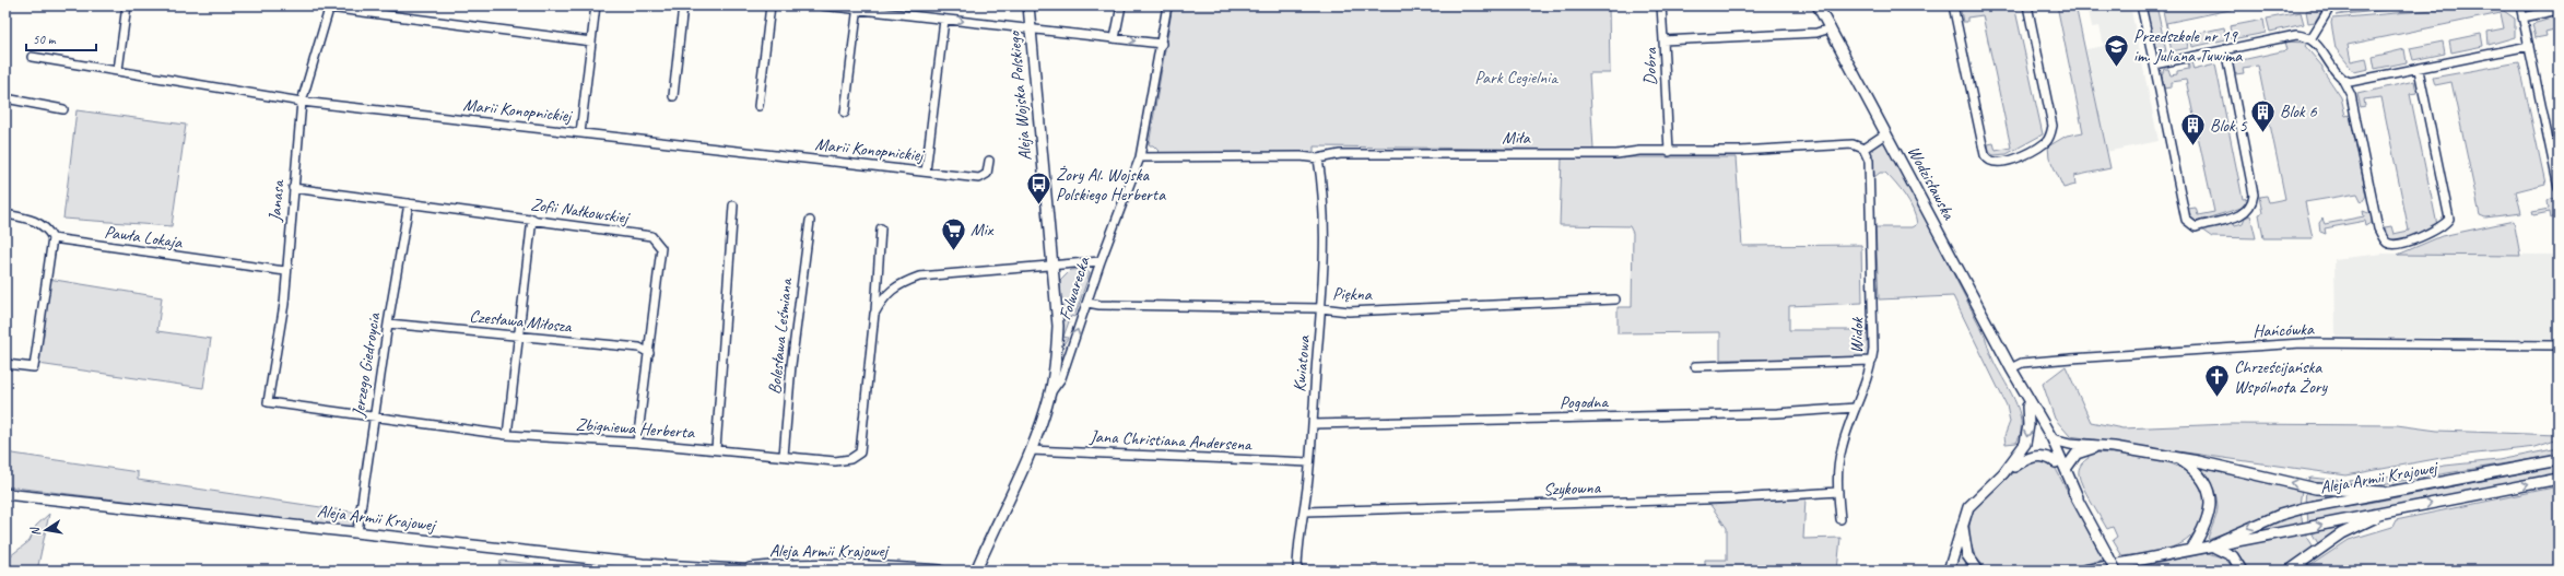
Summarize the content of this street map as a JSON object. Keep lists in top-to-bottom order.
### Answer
{
  "streets": {
    "main road": [
      "Aleja Wojska Polskiego",
      "Wodzisławska",
      "Folwarecka",
      "Aleja Armii Krajowej"
    ],
    "street": [
      "Dobra",
      "Marii Konopnickiej",
      "Miła",
      "Janasa",
      "Zofii Nałkowskiej",
      "Pawła Lokaja",
      "Piękna",
      "Czesława Miłosza",
      "Hańcówka",
      "Widok",
      "Bolesława Leśmiana",
      "Kwiatowa",
      "Jerzego Giedroycia",
      "Pogodna",
      "Zbigniewa Herberta",
      "Jana Christiana Andersena",
      "Szykowna"
    ]
  },
  "crossings": [
    ["Dobra", "Miła"],
    ["Dobra", "Wodzisławska"],
    ["Aleja Wojska Polskiego", "Folwarecka"],
    ["Aleja Wojska Polskiego", "Zbigniewa Herberta"],
    ["Marii Konopnickiej", "Janasa"],
    ["Miła", "Folwarecka"],
    ["Miła", "Widok"],
    ["Miła", "Kwiatowa"],
    ["Wodzisławska", "Hańcówka"],
    ["Janasa", "Zofii Nałkowskiej"],
    ["Janasa", "Pawła Lokaja"],
    ["Janasa", "Zbigniewa Herberta"],
    ["Zofii Nałkowskiej", "Czesława Miłosza"],
    ["Zofii Nałkowskiej", "Jerzego Giedroycia"],
    ["Zofii Nałkowskiej", "Zbigniewa Herberta"],
    ["Folwarecka", "Piękna"],
    ["Folwarecka", "Zbigniewa Herberta"],
    ["Folwarecka", "Jana Christiana Andersena"],
    ["Piękna", "Kwiatowa"],
    ["Czesława Miłosza", "Jerzego Giedroycia"],
    ["Widok", "Pogodna"],
    ["Widok", "Szykowna"],
    ["Bolesława Leśmiana", "Zbigniewa Herberta"],
    ["Kwiatowa", "Pogodna"],
    ["Kwiatowa", "Jana Christiana Andersena"],
    ["Kwiatowa", "Szykowna"],
    ["Jerzego Giedroycia", "Zbigniewa Herberta"],
    ["Jerzego Giedroycia", "Aleja Armii Krajowej"]
  ],
  "parks": ["Park Cegielnia"],
  "places": {
    "school or university": ["Przedszkole nr 19 im. Juliana Tuwima"],
    "building": ["Blok 6", "Blok 5"],
    "bus stop": ["Żory Al. Wojska Polskiego Herberta"],
    "supermarket": ["Mix"],
    "church": ["Chrześcijańska Wspólnota Żory"]
  },
  "scale_bar": "50 m",
  "north": "left"
}
